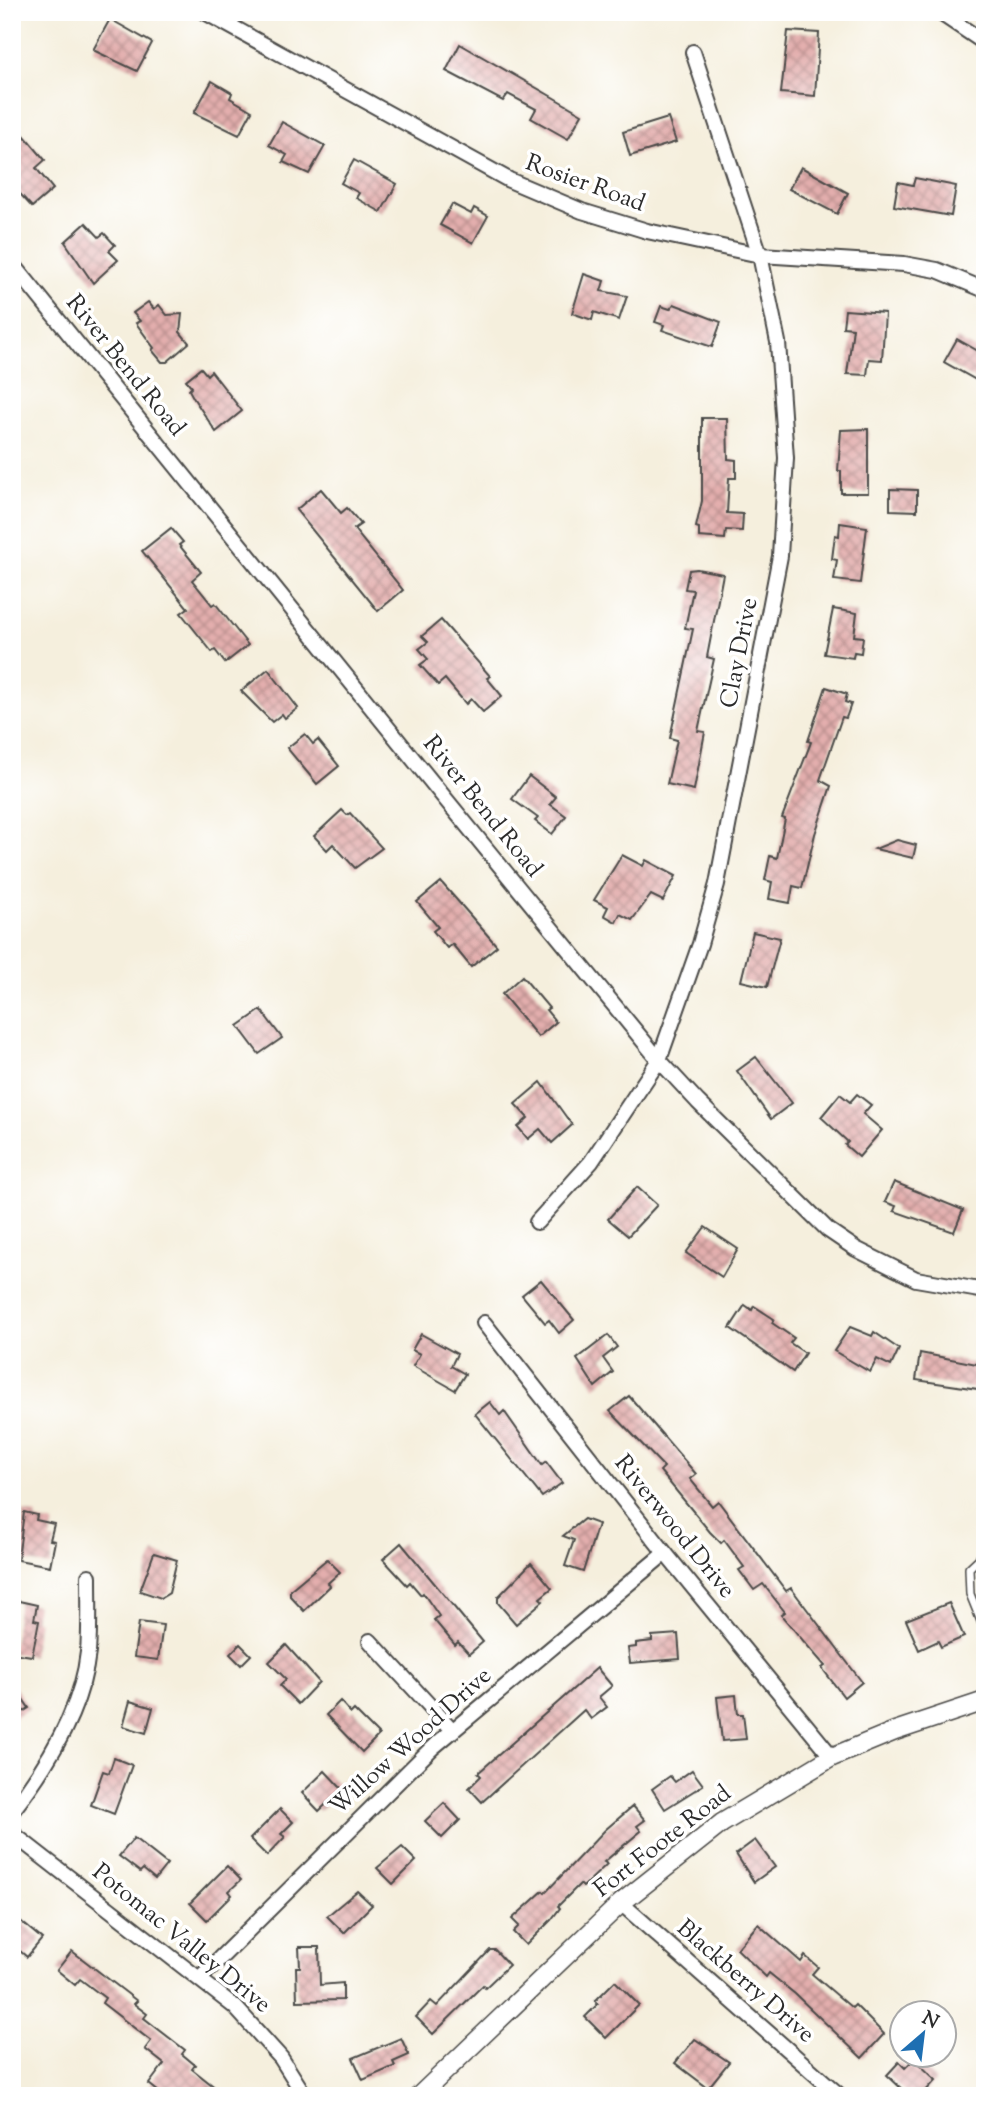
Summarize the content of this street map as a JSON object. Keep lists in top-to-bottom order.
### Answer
{
  "streets": {
    "street": [
      "Rosier Road",
      "River Bend Road",
      "Clay Drive",
      "Riverwood Drive",
      "Willow Wood Drive",
      "Fort Foote Road",
      "Potomac Valley Drive",
      "Blackberry Drive"
    ]
  },
  "crossings": [
    ["Rosier Road", "Clay Drive"],
    ["River Bend Road", "Clay Drive"],
    ["Riverwood Drive", "Willow Wood Drive"],
    ["Riverwood Drive", "Fort Foote Road"],
    ["Willow Wood Drive", "Potomac Valley Drive"],
    ["Fort Foote Road", "Blackberry Drive"]
  ],
  "north": "top right"
}
